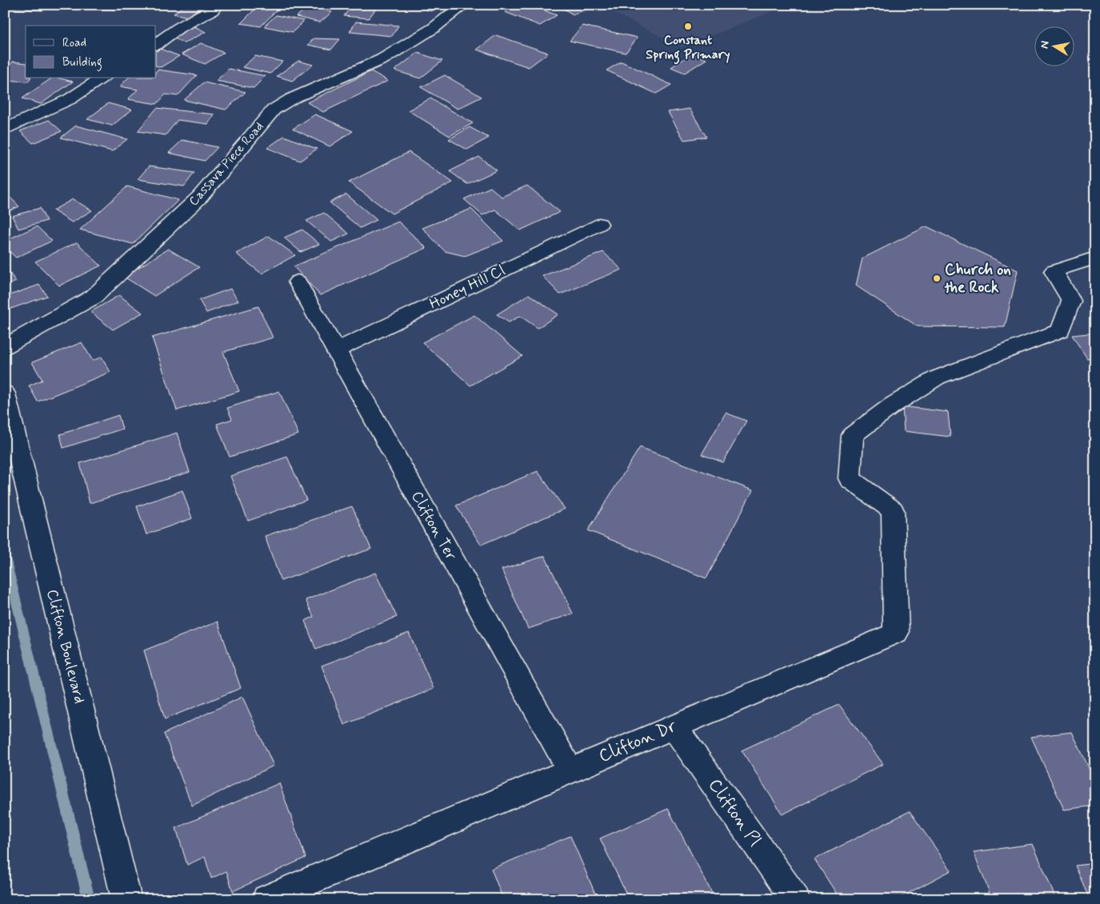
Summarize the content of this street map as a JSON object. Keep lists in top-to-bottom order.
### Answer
{
  "streets": {
    "street": [
      "Cassava Piece Road",
      "Honey Hill Cl",
      "Clifton Ter",
      "Clifton Boulevard",
      "Clifton Dr",
      "Clifton Pl"
    ]
  },
  "crossings": [
    ["Honey Hill Cl", "Clifton Ter"],
    ["Clifton Ter", "Clifton Dr"],
    ["Clifton Dr", "Clifton Pl"]
  ],
  "places": ["Constant Spring Primary", "Church on the Rock"],
  "legend": ["Road", "Building"],
  "north": "left"
}
